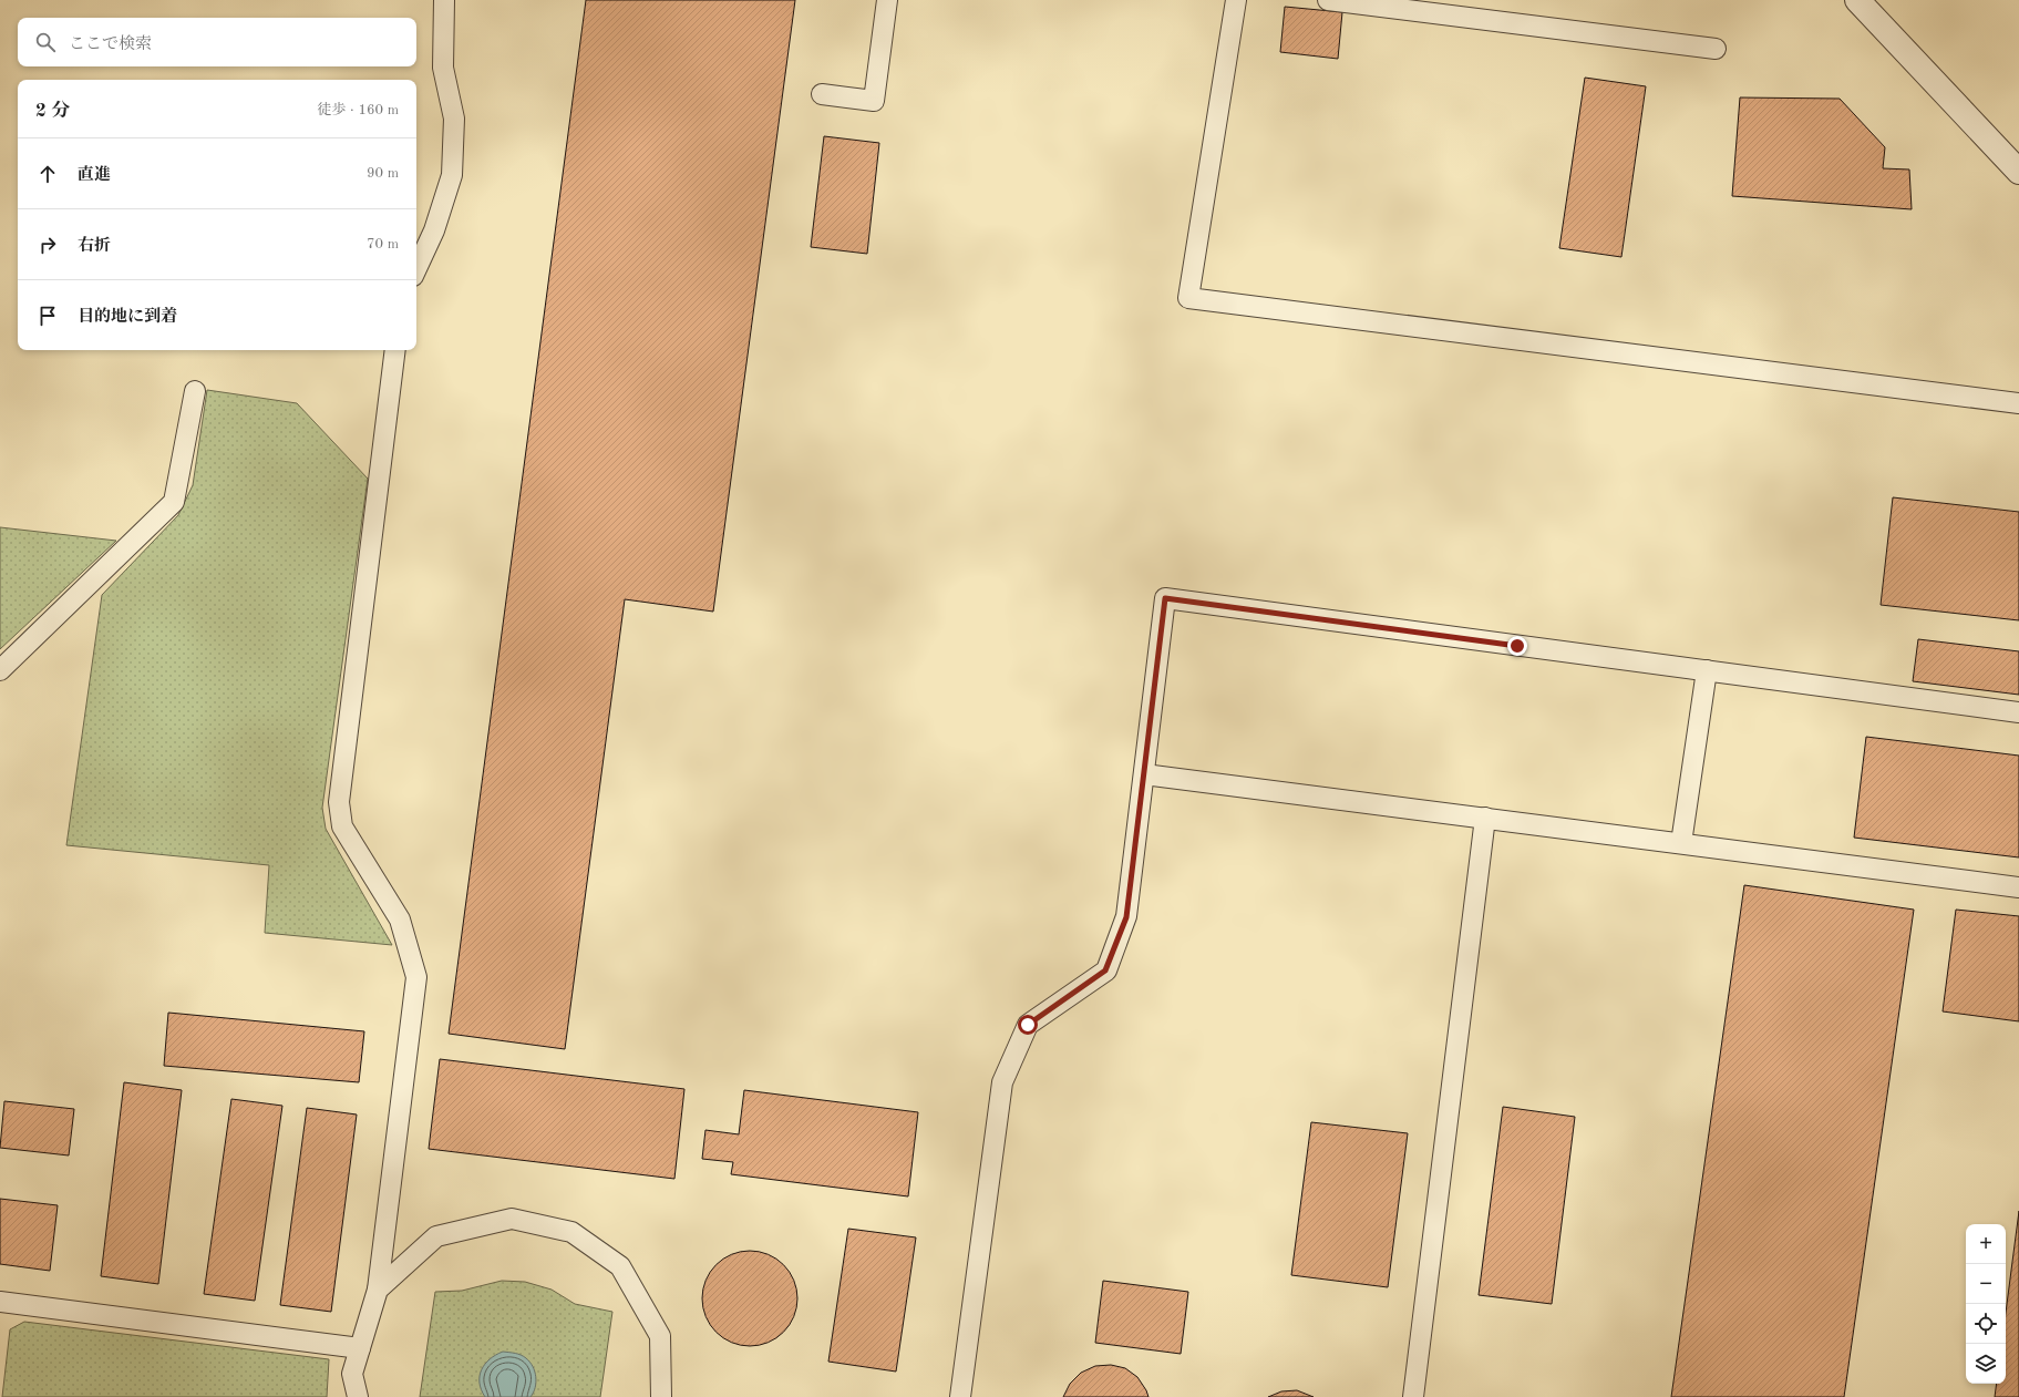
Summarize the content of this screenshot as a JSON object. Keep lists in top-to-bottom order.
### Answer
{
  "page": {
    "search": "ここで検索",
    "heading": ["2 分", "徒歩 · 160 m"],
    "list": [
      ["直進", "90 m"],
      ["右折", "70 m"],
      "目的地に到着"
    ],
    "map_buttons": ["+", "−"]
  }
}
